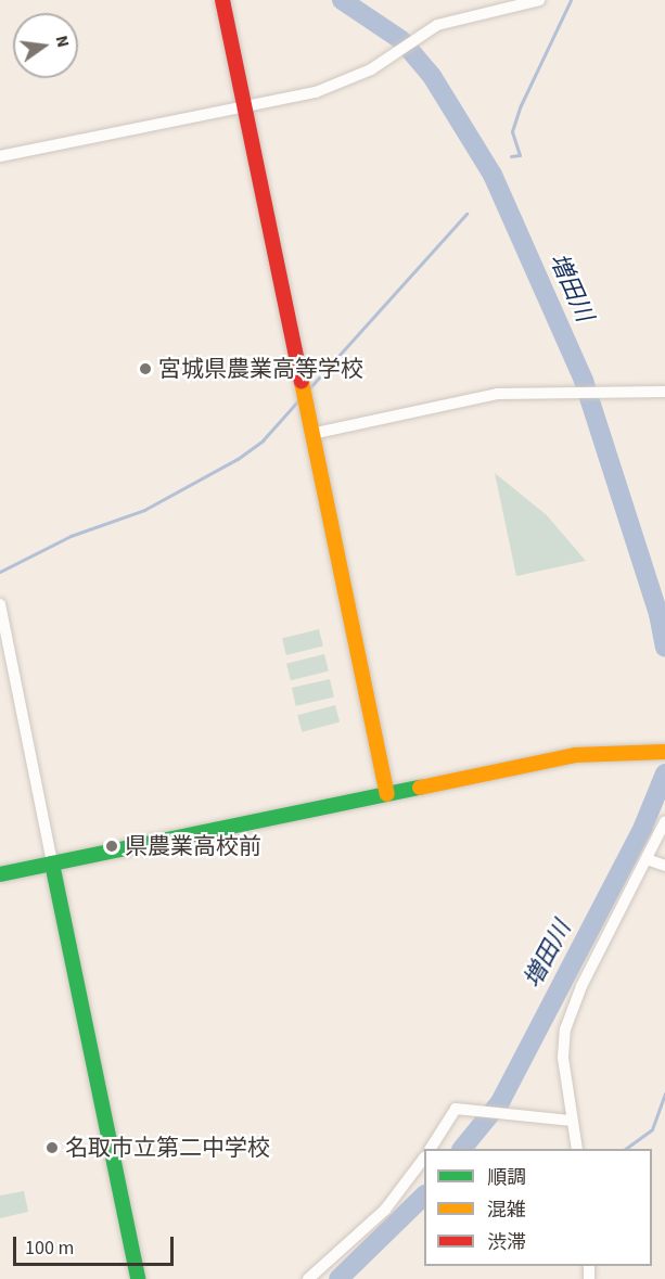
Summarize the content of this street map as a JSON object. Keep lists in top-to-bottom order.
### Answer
{
  "water": ["増田川"],
  "places": ["宮城県農業高等学校", "県農業高校前", "名取市立第二中学校"],
  "legend": ["順調", "混雑", "渋滞"],
  "scale_bar": "100 m",
  "north": "right"
}
